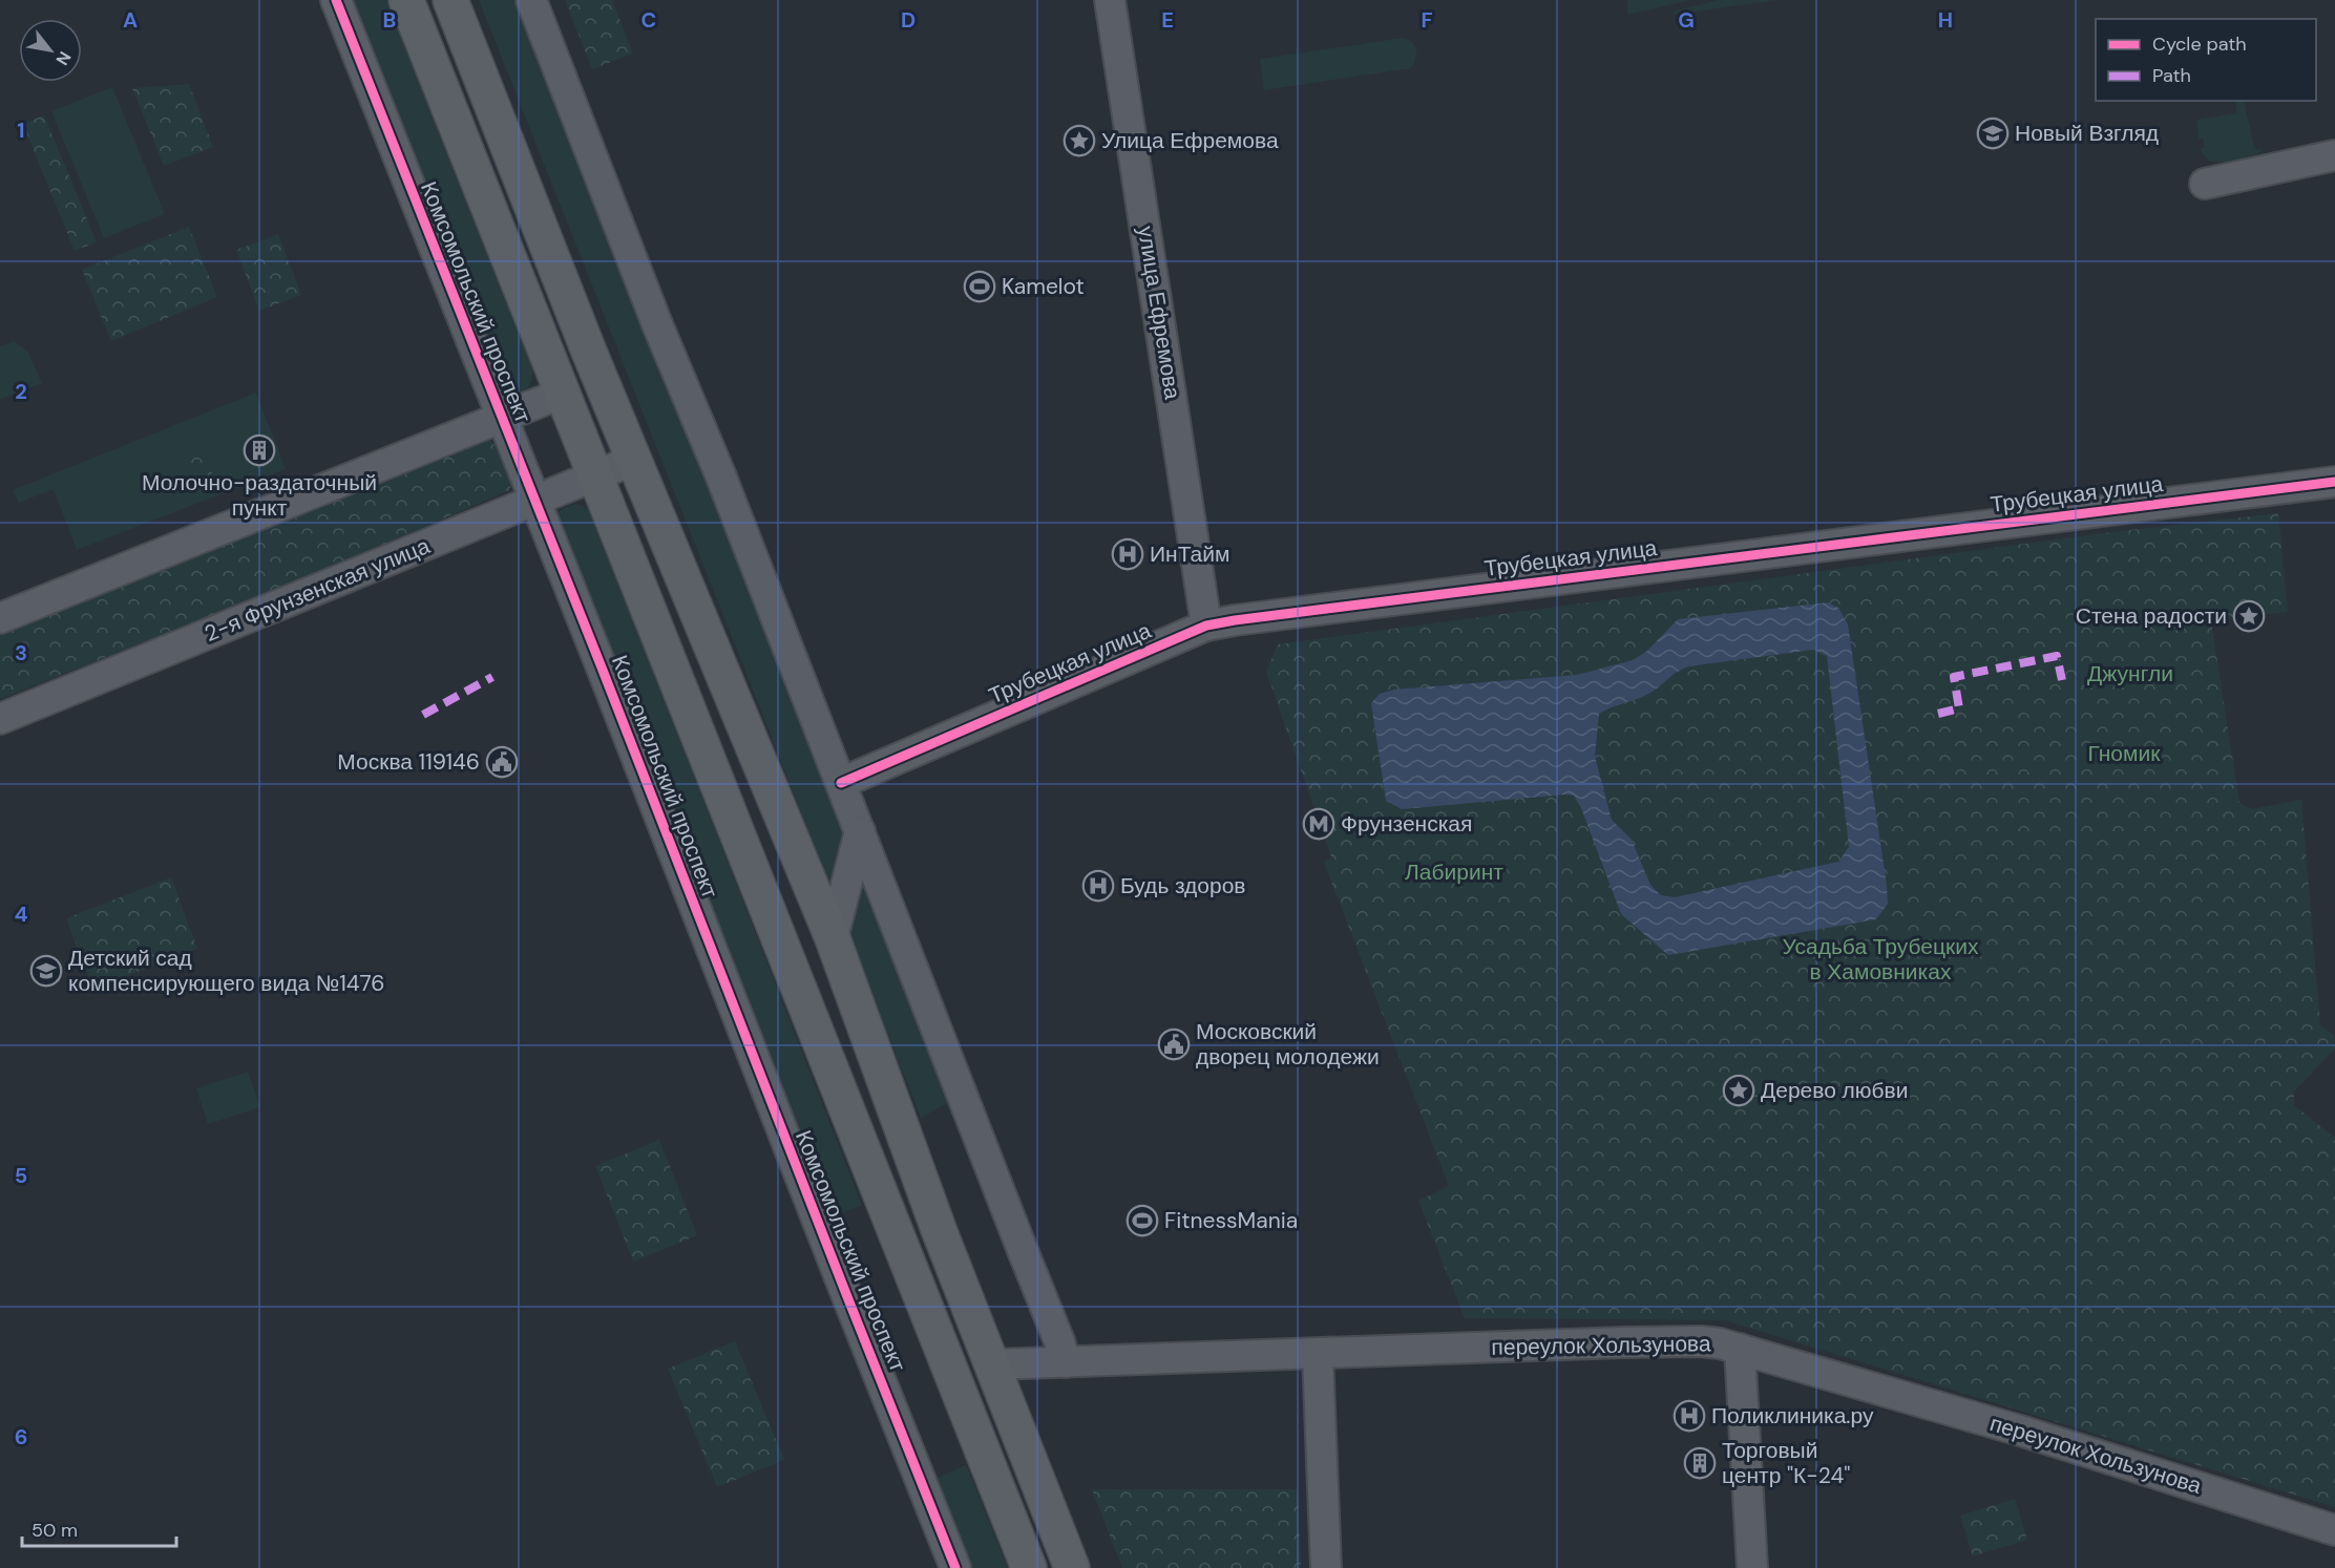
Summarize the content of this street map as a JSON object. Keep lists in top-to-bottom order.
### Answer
{
  "streets": {
    "street": [
      "Комсомольский проспект",
      "улица Ефремова",
      "Трубецкая улица",
      "2-я Фрунзенская улица",
      "переулок Хользунова"
    ]
  },
  "crossings": [
    ["Комсомольский проспект", "2-я Фрунзенская улица"],
    ["улица Ефремова", "Трубецкая улица"]
  ],
  "parks": [
    "Джунгли",
    "Гномик",
    "Лабиринт",
    "Усадьба Трубецких в Хамовниках"
  ],
  "places": {
    "school or university": ["Новый Взгляд", "Детский сад компенсирующего вида №1476"],
    "place": ["Улица Ефремова", "Стена радости", "Дерево любви"],
    "sports": ["Kamelot", "FitnessMania"],
    "building": ["Молочно-раздаточный пункт", "Торговый центр \"К-24\""],
    "hospital": ["ИнТайм", "Будь здоров", "Поликлиника.ру"],
    "public building": ["Москва 119146", "Московский дворец молодежи"],
    "metro station": ["Фрунзенская"]
  },
  "legend": ["Cycle path", "Path"],
  "scale_bar": "50 m",
  "north": "bottom right",
  "grid": {
    "columns": [
      "A",
      "B",
      "C",
      "D",
      "E",
      "F",
      "G",
      "H"
    ],
    "rows": [
      "1",
      "2",
      "3",
      "4",
      "5",
      "6"
    ]
  }
}
